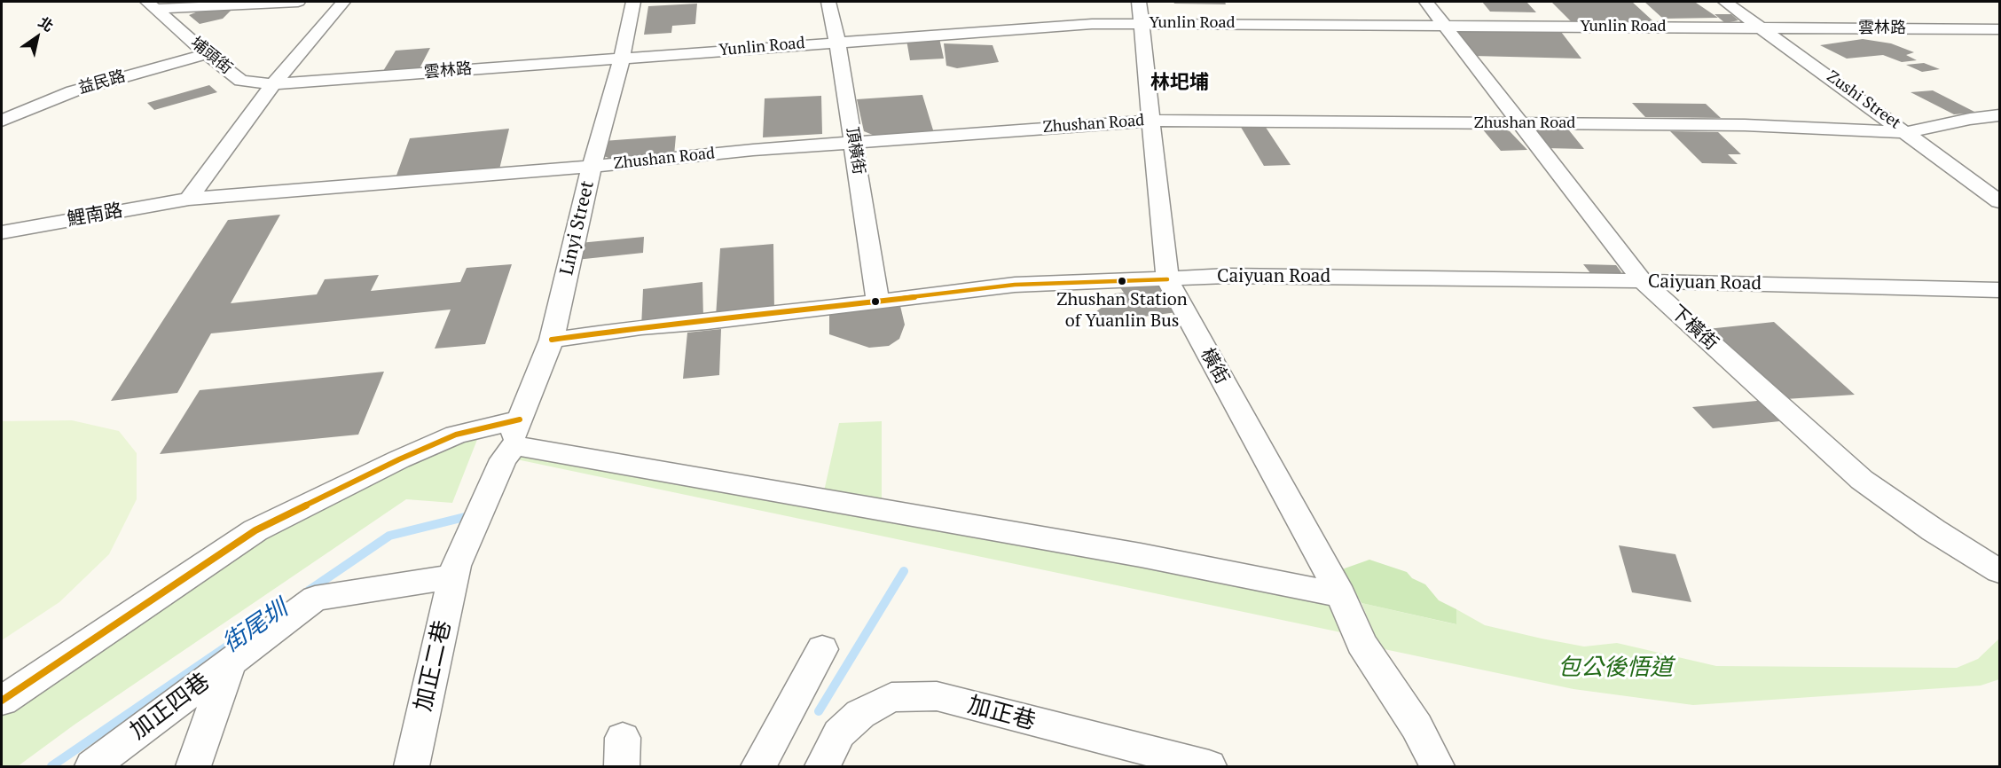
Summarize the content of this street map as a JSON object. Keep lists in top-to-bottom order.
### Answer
{
  "streets": {
    "street": [
      "Yunlin Road",
      "雲林路",
      "埔頭街",
      "益民路",
      "Zushi Street",
      "Zhushan Road",
      "頂橫街",
      "鯉南路",
      "Linyi Street",
      "Caiyuan Road",
      "下橫街",
      "橫街",
      "加正二巷",
      "加正四巷",
      "加正巷"
    ]
  },
  "crossings": [
    ["Yunlin Road", "雲林路"],
    ["Yunlin Road", "Zushi Street"],
    ["Yunlin Road", "頂橫街"],
    ["Yunlin Road", "Linyi Street"],
    ["Yunlin Road", "下橫街"],
    ["Yunlin Road", "橫街"],
    ["雲林路", "埔頭街"],
    ["雲林路", "Zushi Street"],
    ["雲林路", "Linyi Street"],
    ["埔頭街", "益民路"],
    ["Zushi Street", "Zhushan Road"],
    ["Zhushan Road", "頂橫街"],
    ["Zhushan Road", "鯉南路"],
    ["Zhushan Road", "Linyi Street"],
    ["Zhushan Road", "下橫街"],
    ["Zhushan Road", "橫街"],
    ["頂橫街", "Caiyuan Road"],
    ["Linyi Street", "Caiyuan Road"],
    ["Linyi Street", "加正二巷"],
    ["Caiyuan Road", "下橫街"],
    ["Caiyuan Road", "橫街"],
    ["加正二巷", "加正四巷"]
  ],
  "districts": ["林圯埔"],
  "water": ["街尾圳"],
  "parks": ["包公後悟道"],
  "places": ["Zhushan Station of Yuanlin Bus"],
  "north": "top right"
}
